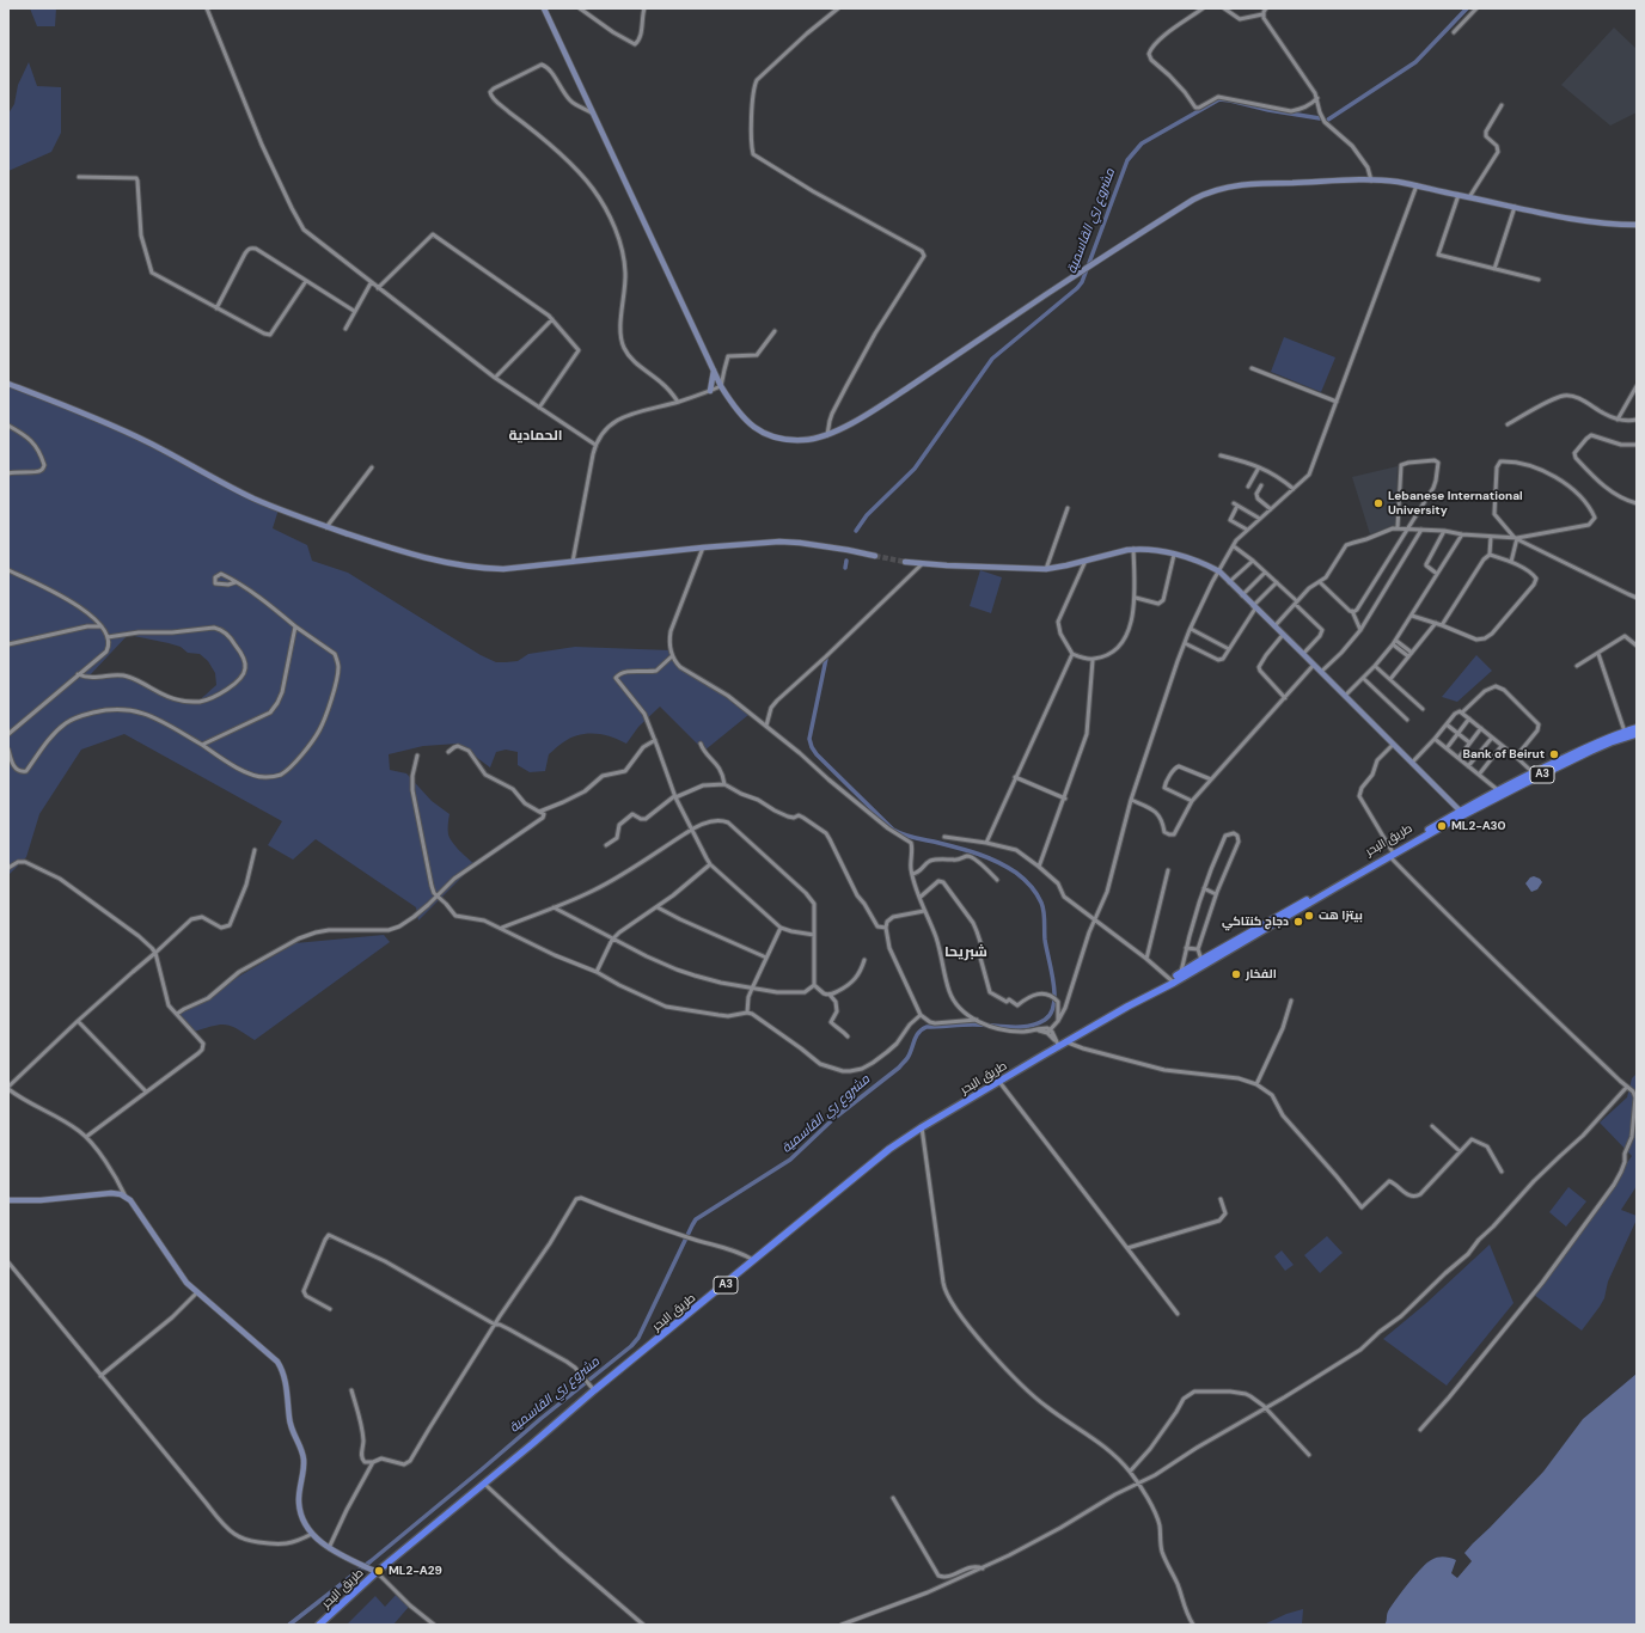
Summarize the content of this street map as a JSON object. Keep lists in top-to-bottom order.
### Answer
{
  "streets": {
    "highway": ["A3", "طريق البحر"]
  },
  "districts": ["الحمادية", "شبريحا"],
  "water": ["مشروع ري القاسمية"],
  "places": [
    "Lebanese International University",
    "Bank of Beirut",
    "ML2-A30",
    "بيتزا هت",
    "دجاج كنتاكي",
    "الفخار",
    "ML2-A29"
  ]
}
